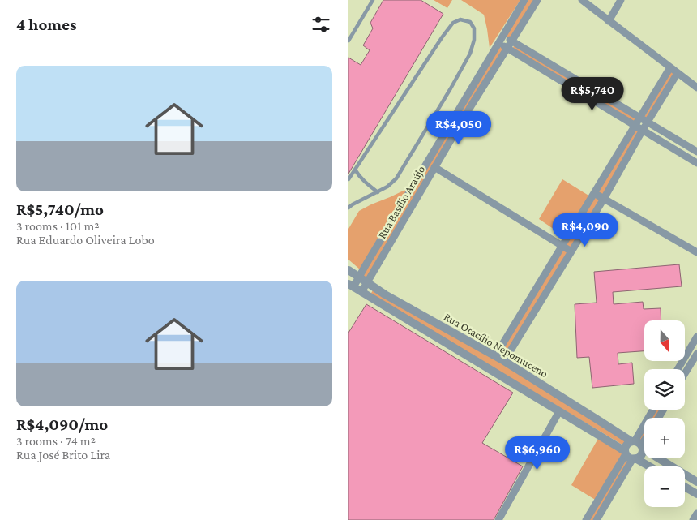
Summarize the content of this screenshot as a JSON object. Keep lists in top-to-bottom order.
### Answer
{
  "streets": {
    "street": ["Rua Basílio Araújo", "Rua Otacílio Nepomuceno"]
  },
  "crossings": [
    ["Rua Basílio Araújo", "Rua Otacílio Nepomuceno"]
  ],
  "north": "bottom",
  "page": {
    "heading": "4 homes",
    "list": [
      {
        "name": "R$5,740/mo",
        "note": "3 rooms · 101 m² · Rua Eduardo Oliveira Lobo"
      },
      {
        "name": "R$4,090/mo",
        "note": "3 rooms · 74 m² · Rua José Brito Lira"
      }
    ],
    "price": [
      "R$5,740",
      "R$4,050",
      "R$4,090",
      "R$6,960"
    ],
    "map_buttons": ["+", "−"]
  }
}
